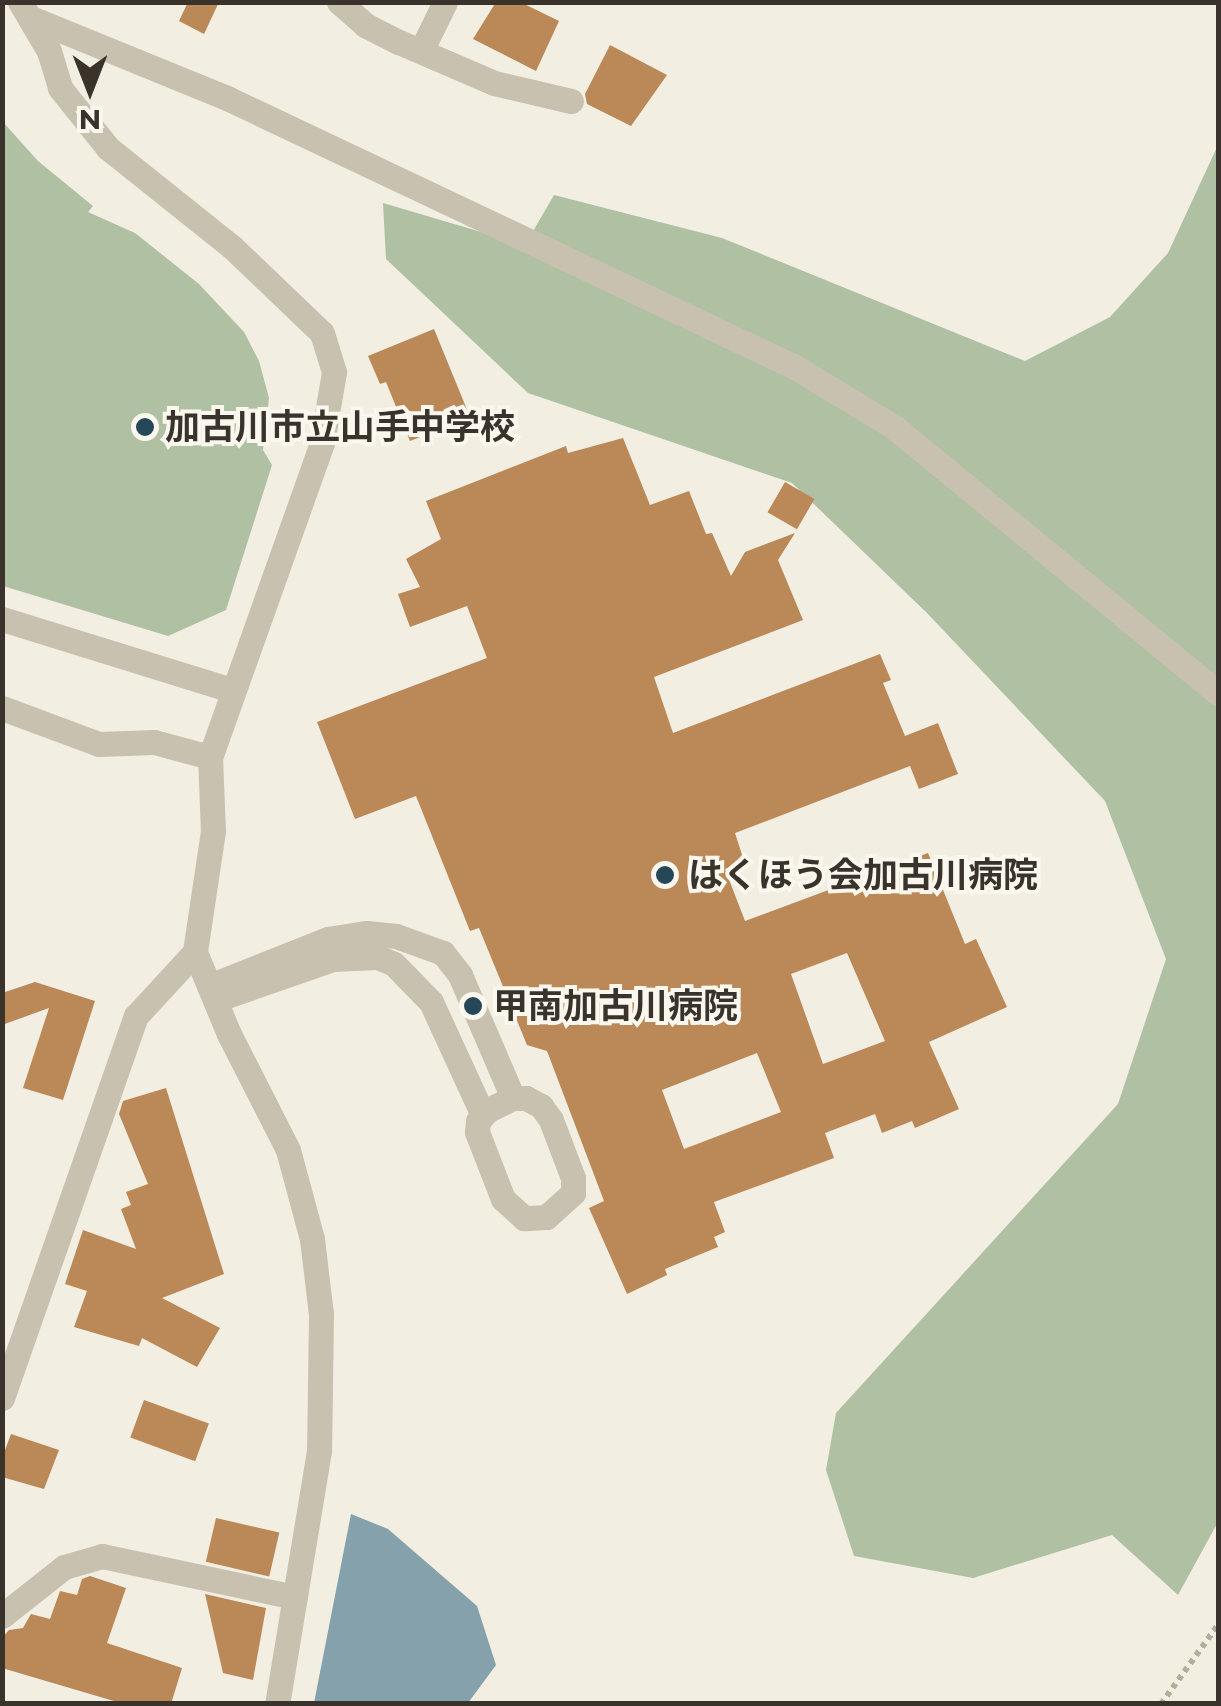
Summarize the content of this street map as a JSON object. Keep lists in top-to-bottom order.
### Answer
{
  "places": ["加古川市立山手中学校", "はくほう会加古川病院", "甲南加古川病院"],
  "north": "bottom"
}
